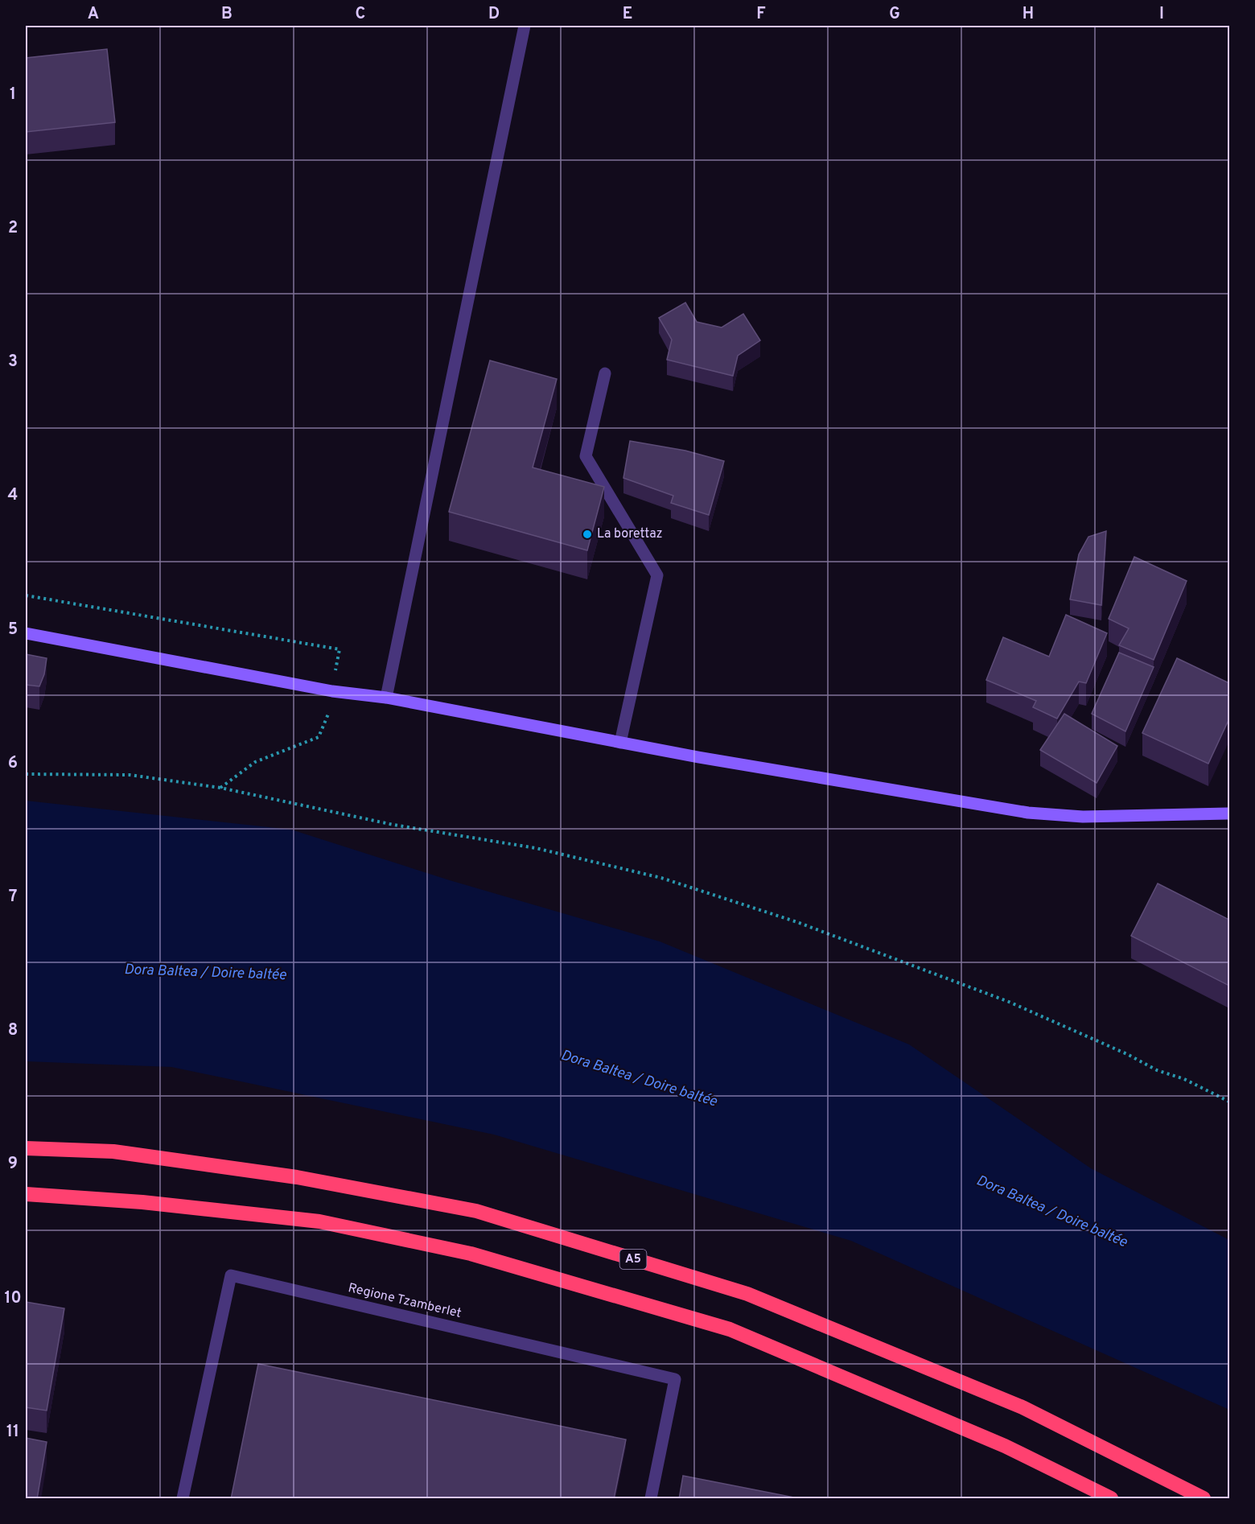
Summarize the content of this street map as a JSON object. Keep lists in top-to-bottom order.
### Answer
{
  "streets": {
    "highway": ["A5"],
    "street": ["Regione Tzamberlet"]
  },
  "water": ["Dora Baltea / Doire baltée"],
  "places": ["La borettaz"],
  "grid": {
    "columns": [
      "A",
      "B",
      "C",
      "D",
      "E",
      "F",
      "G",
      "H",
      "I"
    ],
    "rows": [
      "1",
      "2",
      "3",
      "4",
      "5",
      "6",
      "7",
      "8",
      "9",
      "10",
      "11"
    ]
  }
}
